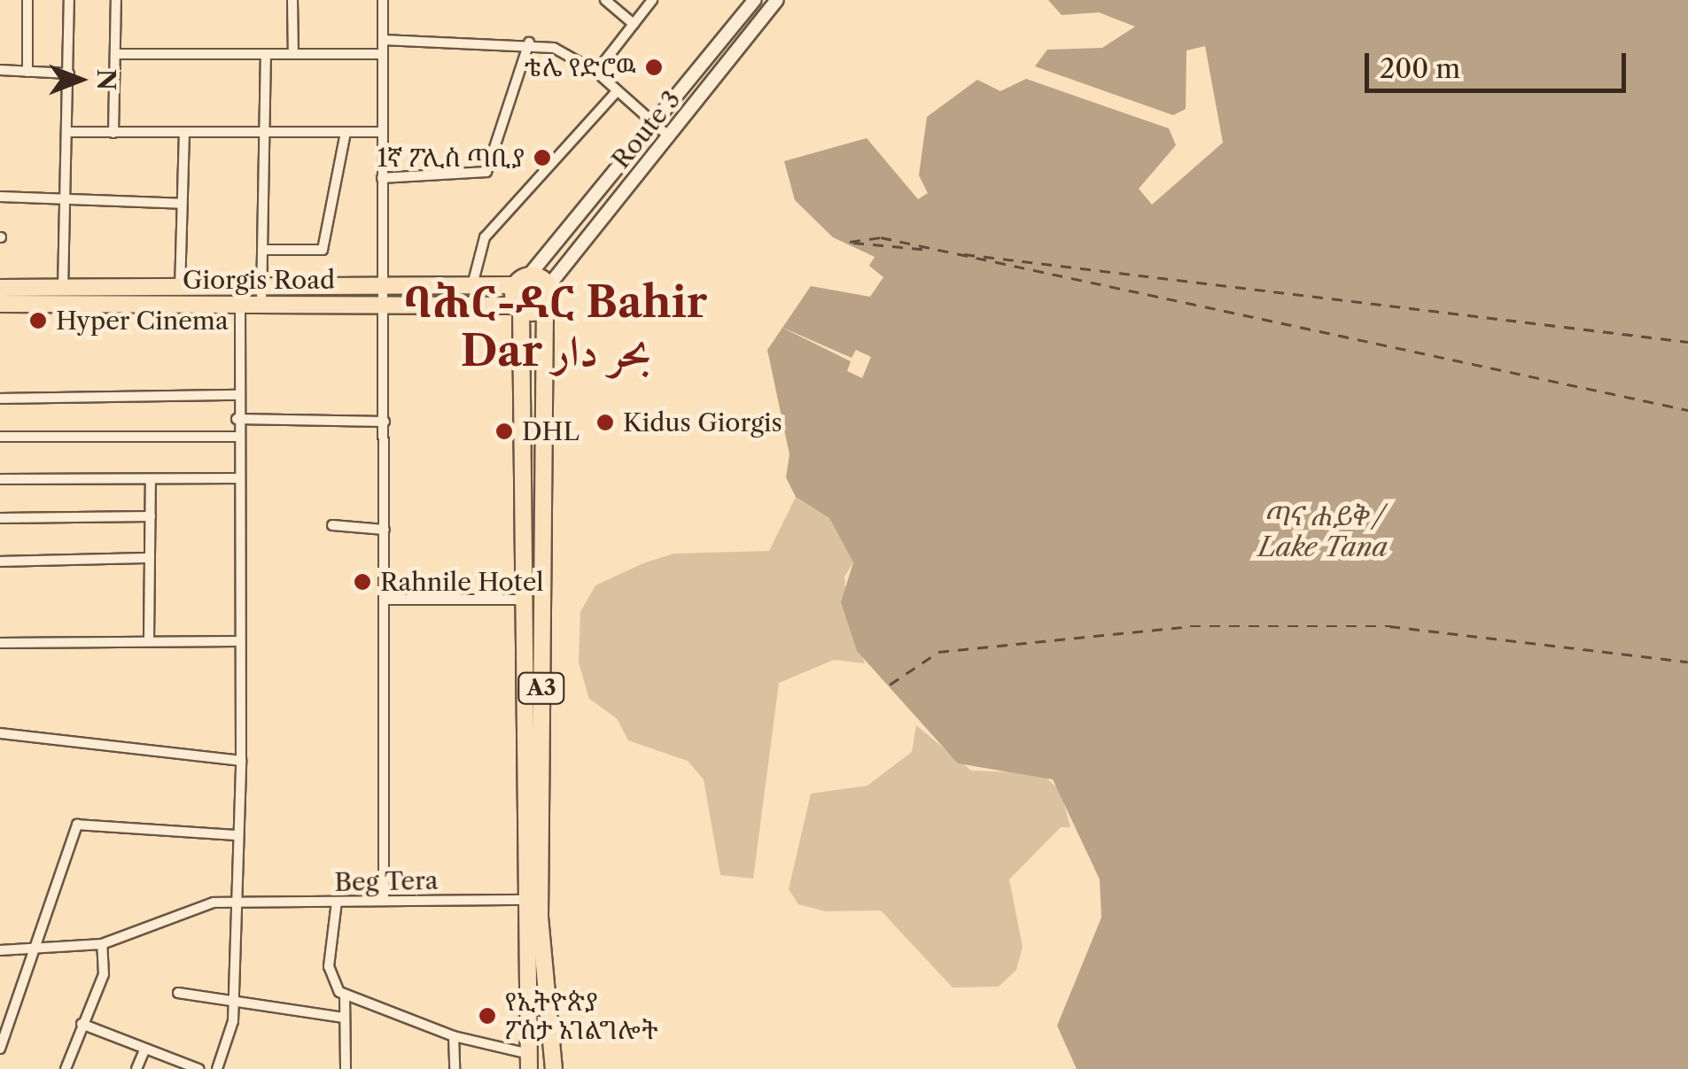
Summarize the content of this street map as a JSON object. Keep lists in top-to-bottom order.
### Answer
{
  "streets": {
    "highway": ["Giorgis Road", "A3"],
    "main road": ["Route 3"],
    "street": ["Beg Tera"]
  },
  "crossings": [
    ["Route 3", "A3"],
    ["A3", "Beg Tera"]
  ],
  "districts": ["ባሕር-ዳር Bahir Dar بحر دار"],
  "water": ["ጣና ሐይቅ / Lake Tana"],
  "places": [
    "ቴሌ የድሮዉ",
    "1ኛ ፖሊስ ጣቢያ",
    "Hyper Cinema",
    "Kidus Giorgis",
    "DHL",
    "Rahnile Hotel",
    "የኢትዮጵያ ፖስታ አገልግሎት"
  ],
  "scale_bar": "200 m",
  "north": "right"
}
